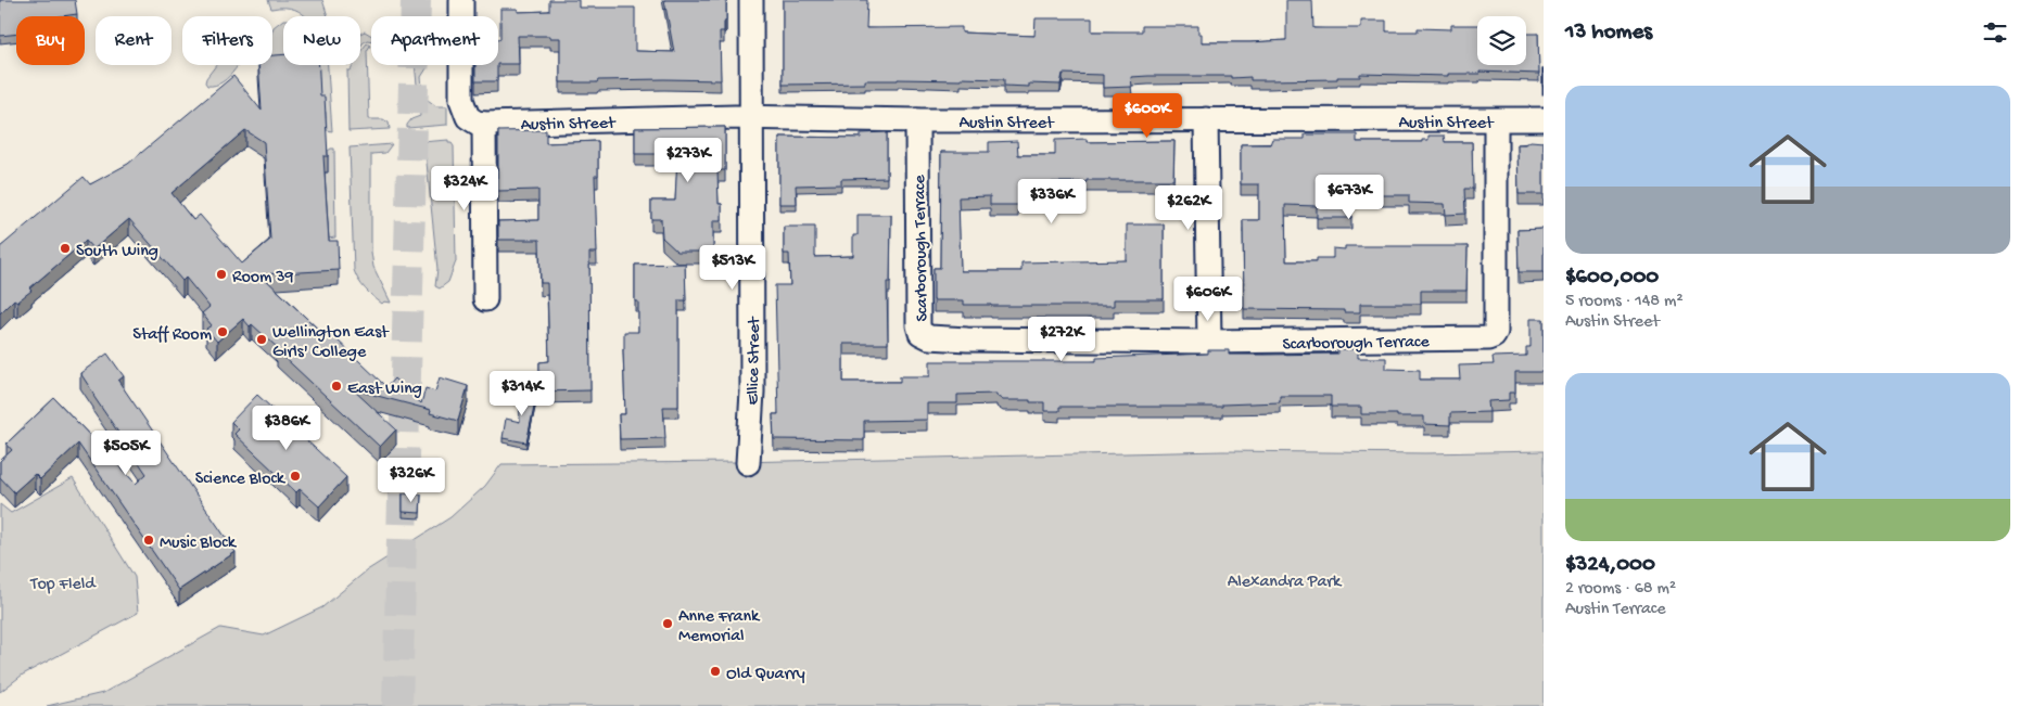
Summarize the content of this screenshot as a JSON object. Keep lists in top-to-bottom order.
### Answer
{
  "streets": {
    "street": ["Austin Street", "Scarborough Terrace", "Ellice Street"]
  },
  "crossings": [
    ["Austin Street", "Scarborough Terrace"],
    ["Austin Street", "Ellice Street"]
  ],
  "parks": ["Alexandra Park", "Top FIeld"],
  "places": [
    "South Wing",
    "Room 39",
    "Staff Room",
    "Wellington East Girls' College",
    "East Wing",
    "Science Block",
    "Music Block",
    "Anne Frank Memorial",
    "Old Quarry"
  ],
  "page": {
    "heading": "13 homes",
    "chip": [
      "Buy",
      "Rent",
      "Filters",
      "New",
      "Apartment"
    ],
    "list": [
      {
        "name": "$600,000",
        "note": "5 rooms · 148 m² · Austin Street"
      },
      {
        "name": "$324,000",
        "note": "2 rooms · 68 m² · Austin Terrace"
      }
    ],
    "price": [
      "$600K",
      "$273K",
      "$324K",
      "$673K",
      "$336K",
      "$262K",
      "$513K",
      "$606K",
      "$272K",
      "$314K",
      "$386K",
      "$505K",
      "$326K"
    ]
  }
}
